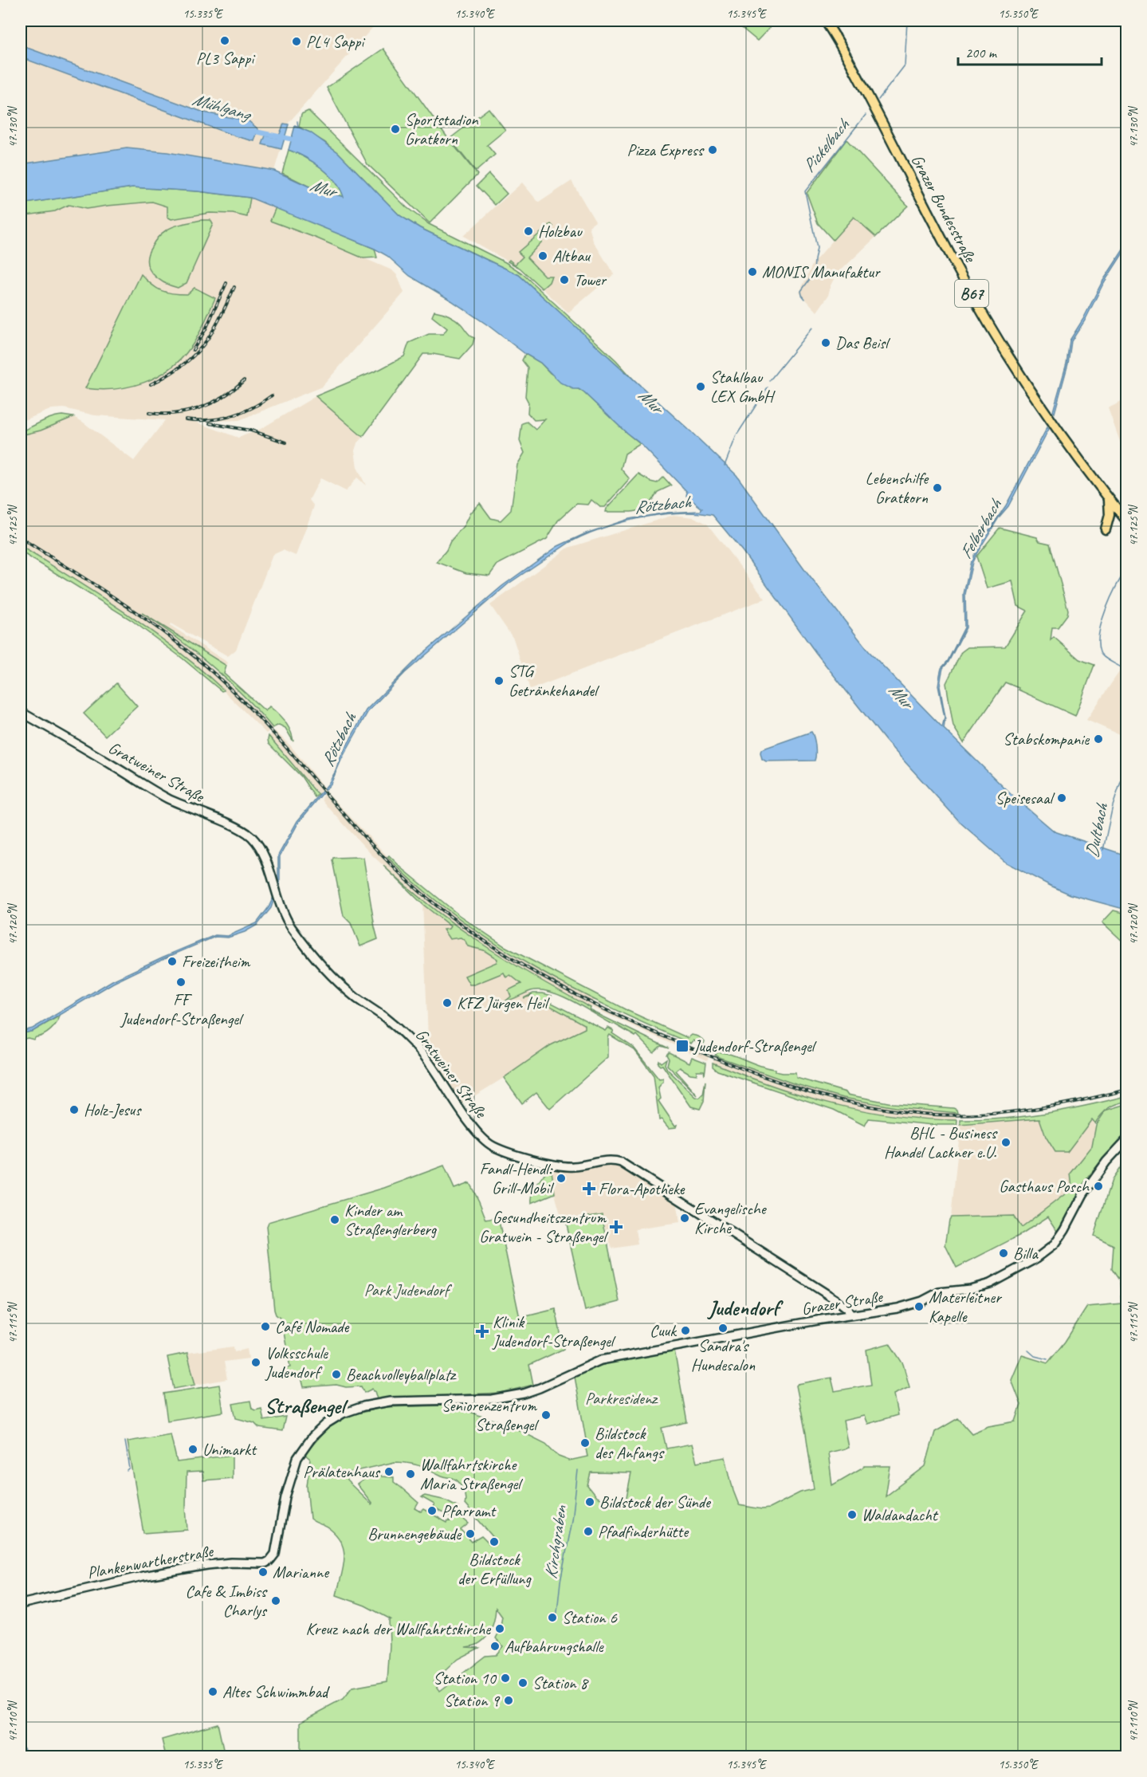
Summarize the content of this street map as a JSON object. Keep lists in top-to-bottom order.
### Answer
{
  "streets": {
    "main road": [
      "Grazer Bundesstraße",
      "B67",
      "Gratweiner Straße",
      "Grazer Straße",
      "Plankenwartherstraße"
    ]
  },
  "crossings": [
    ["Gratweiner Straße", "Grazer Straße"],
    ["Grazer Straße", "Plankenwartherstraße"]
  ],
  "districts": ["Judendorf", "Straßengel"],
  "water": [
    "Mühlgang",
    "Pickelbach",
    "Mur",
    "Rötzbach",
    "Felberbach",
    "Dultbach",
    "Kirchgraben"
  ],
  "parks": ["Park Judendorf", "Parkresidenz"],
  "places": {
    "other": [
      "PL3 Sappi",
      "PL4 Sappi",
      "Sportstadion Gratkorn",
      "Pizza Express",
      "Holzbau",
      "Altbau",
      "MONIS Manufaktur",
      "Tower",
      "Das Beisl",
      "Stahlbau LEX GmbH",
      "Lebenshilfe Gratkorn",
      "STG Getränkehandel",
      "Stabskompanie",
      "Speisesaal",
      "Freizeitheim",
      "FF Judendorf-Straßengel",
      "KFZ Jürgen Heil",
      "Holz-Jesus",
      "BHL - Business Handel Lackner e.U.",
      "Fandl-Hendl: Grill-Mobil",
      "Gasthaus Posch",
      "Evangelische Kirche",
      "Kinder am Straßenglerberg",
      "Billa",
      "Materleitner Kapelle",
      "Café Nomade",
      "Sandra's Hundesalon",
      "Cuuk",
      "Volksschule Judendorf",
      "Beachvolleyballplatz",
      "Seniorenzentrum Straßengel",
      "Bildstock des Anfangs",
      "Unimarkt",
      "Prälatenhaus",
      "Wallfahrtskirche Maria Straßengel",
      "Bildstock der Sünde",
      "Pfarramt",
      "Waldandacht",
      "Pfadfinderhütte",
      "Brunnengebäude",
      "Bildstock der Erfüllung",
      "Marianne",
      "Cafe & Imbiss Charlys",
      "Station 6",
      "Kreuz nach der Wallfahrtskirche",
      "Aufbahrungshalle",
      "Station 10",
      "Station 8",
      "Altes Schwimmbad",
      "Station 9"
    ],
    "transit": ["Judendorf-Straßengel"],
    "health": ["Flora-Apotheke", "Gesundheitszentrum Gratwein - Straßengel", "Klinik Judendorf-Straßengel"]
  },
  "scale_bar": "200 m",
  "coordinates": [
    "15.335°E",
    "15.340°E",
    "15.345°E",
    "15.350°E",
    "47.130°N",
    "47.125°N",
    "47.120°N",
    "47.115°N",
    "47.110°N"
  ]
}
